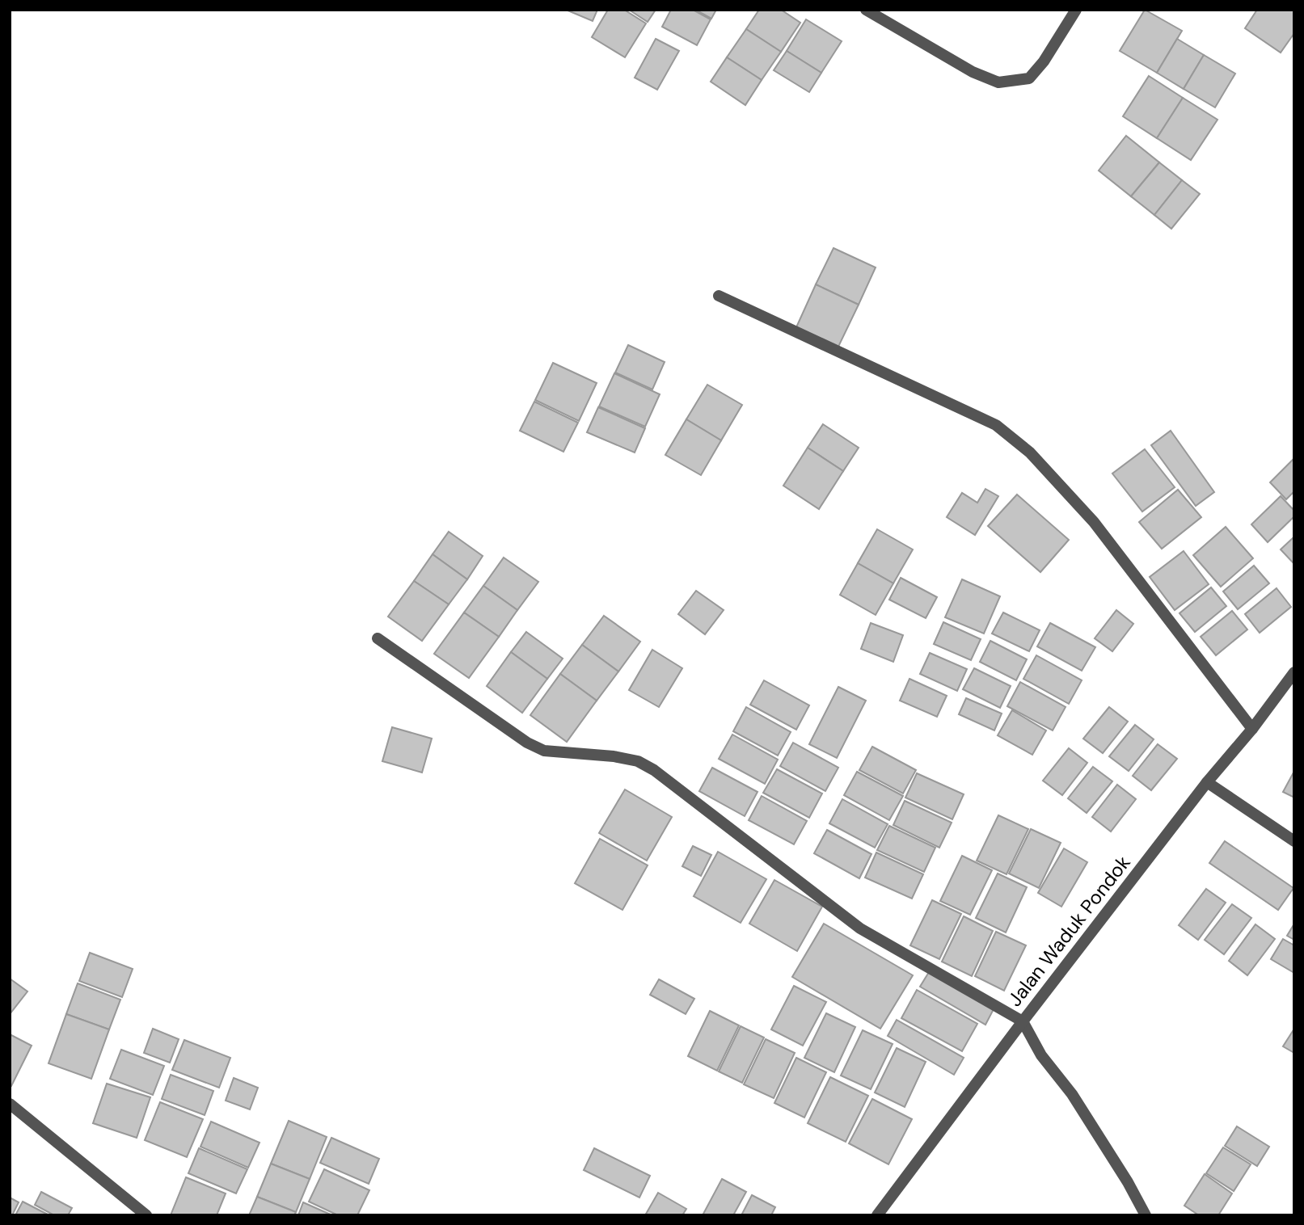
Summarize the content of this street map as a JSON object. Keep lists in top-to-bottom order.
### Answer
{
  "streets": {
    "street": ["Jalan Waduk Pondok"]
  }
}
